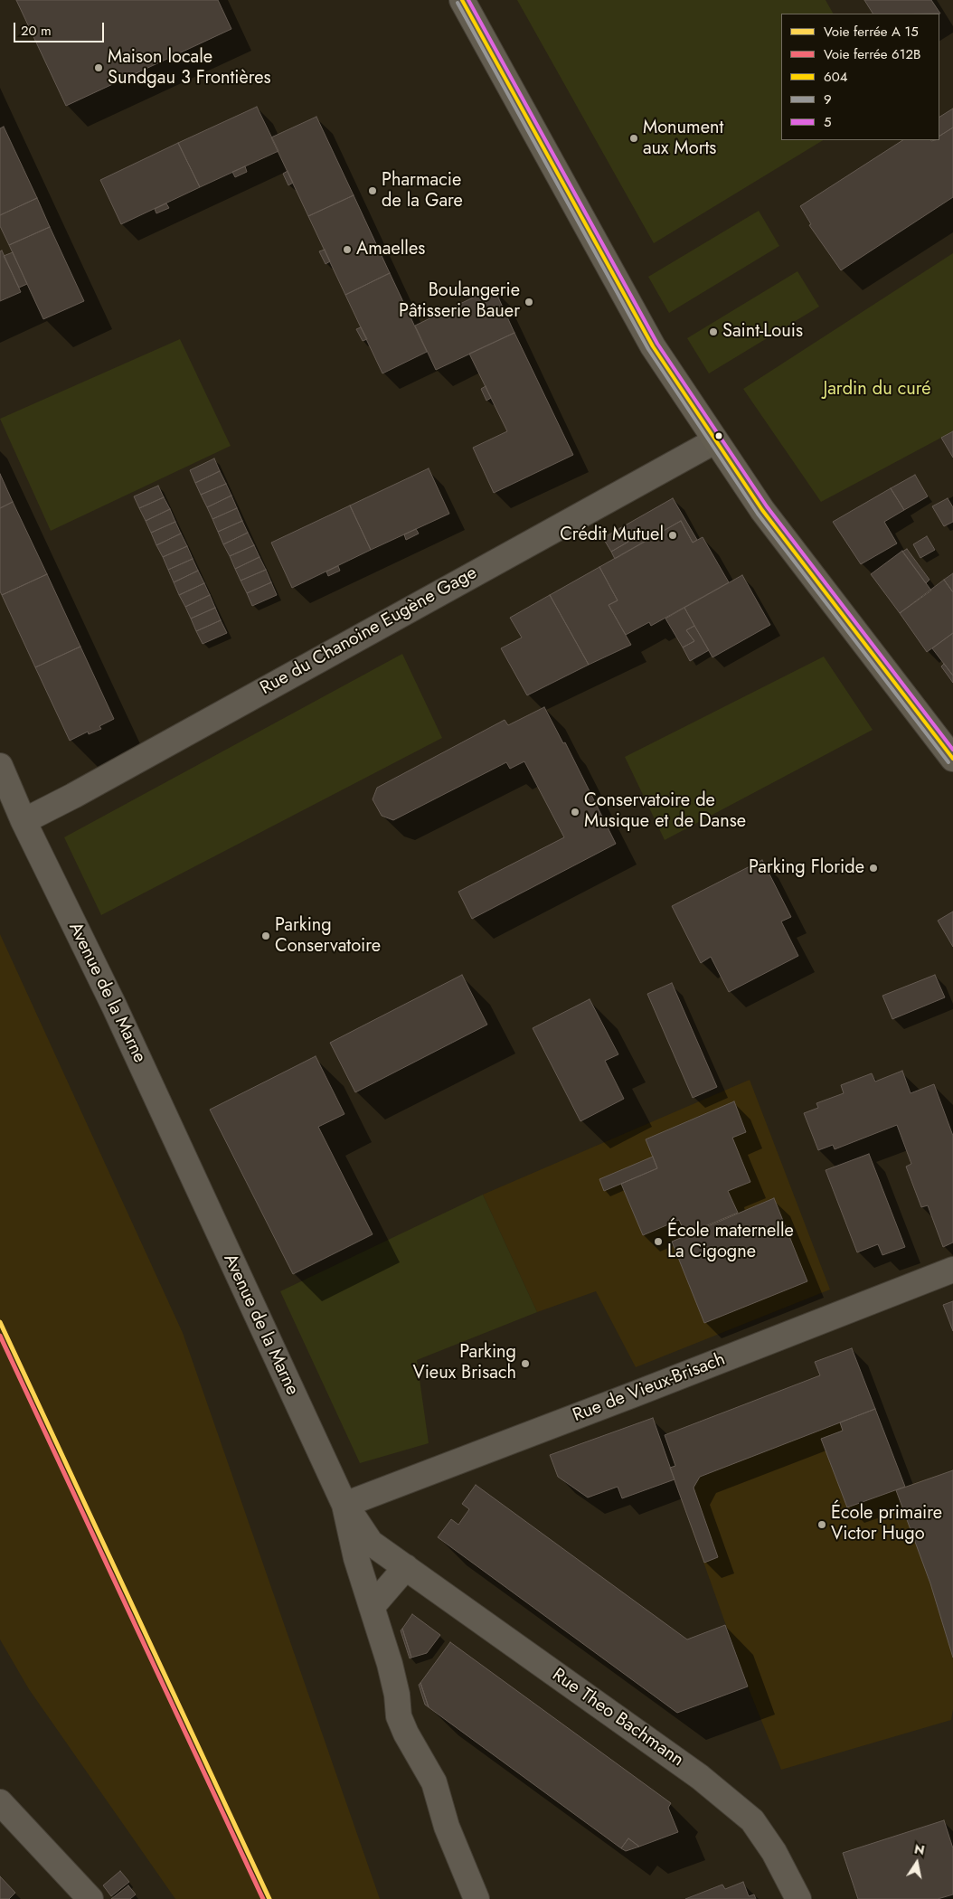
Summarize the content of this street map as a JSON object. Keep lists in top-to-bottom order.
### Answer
{
  "streets": {
    "street": [
      "Rue du Chanoine Eugène Gage",
      "Avenue de la Marne",
      "Rue de Vieux-Brisach",
      "Rue Theo Bachmann"
    ]
  },
  "crossings": [
    ["Rue du Chanoine Eugène Gage", "Avenue de la Marne"],
    ["Avenue de la Marne", "Rue de Vieux-Brisach"],
    ["Avenue de la Marne", "Rue Theo Bachmann"],
    ["Rue de Vieux-Brisach", "Rue Theo Bachmann"]
  ],
  "parks": ["Jardin du curé"],
  "places": [
    "Maison locale Sundgau 3 Frontières",
    "Monument aux Morts",
    "Pharmacie de la Gare",
    "Amaelles",
    "Boulangerie Pâtisserie Bauer",
    "Saint-Louis",
    "Crédit Mutuel",
    "Conservatoire de Musique et de Danse",
    "Parking Floride",
    "Parking Conservatoire",
    "École maternelle La Cigogne",
    "Parking Vieux Brisach",
    "École primaire Victor Hugo"
  ],
  "lines": [
    "transit line 604",
    "transit line 5",
    "transit line 9",
    "rail line 612B"
  ],
  "legend": [
    "Voie ferrée A 15",
    "Voie ferrée 612B",
    "604",
    "9",
    "5"
  ],
  "scale_bar": "20 m",
  "north": "top"
}
